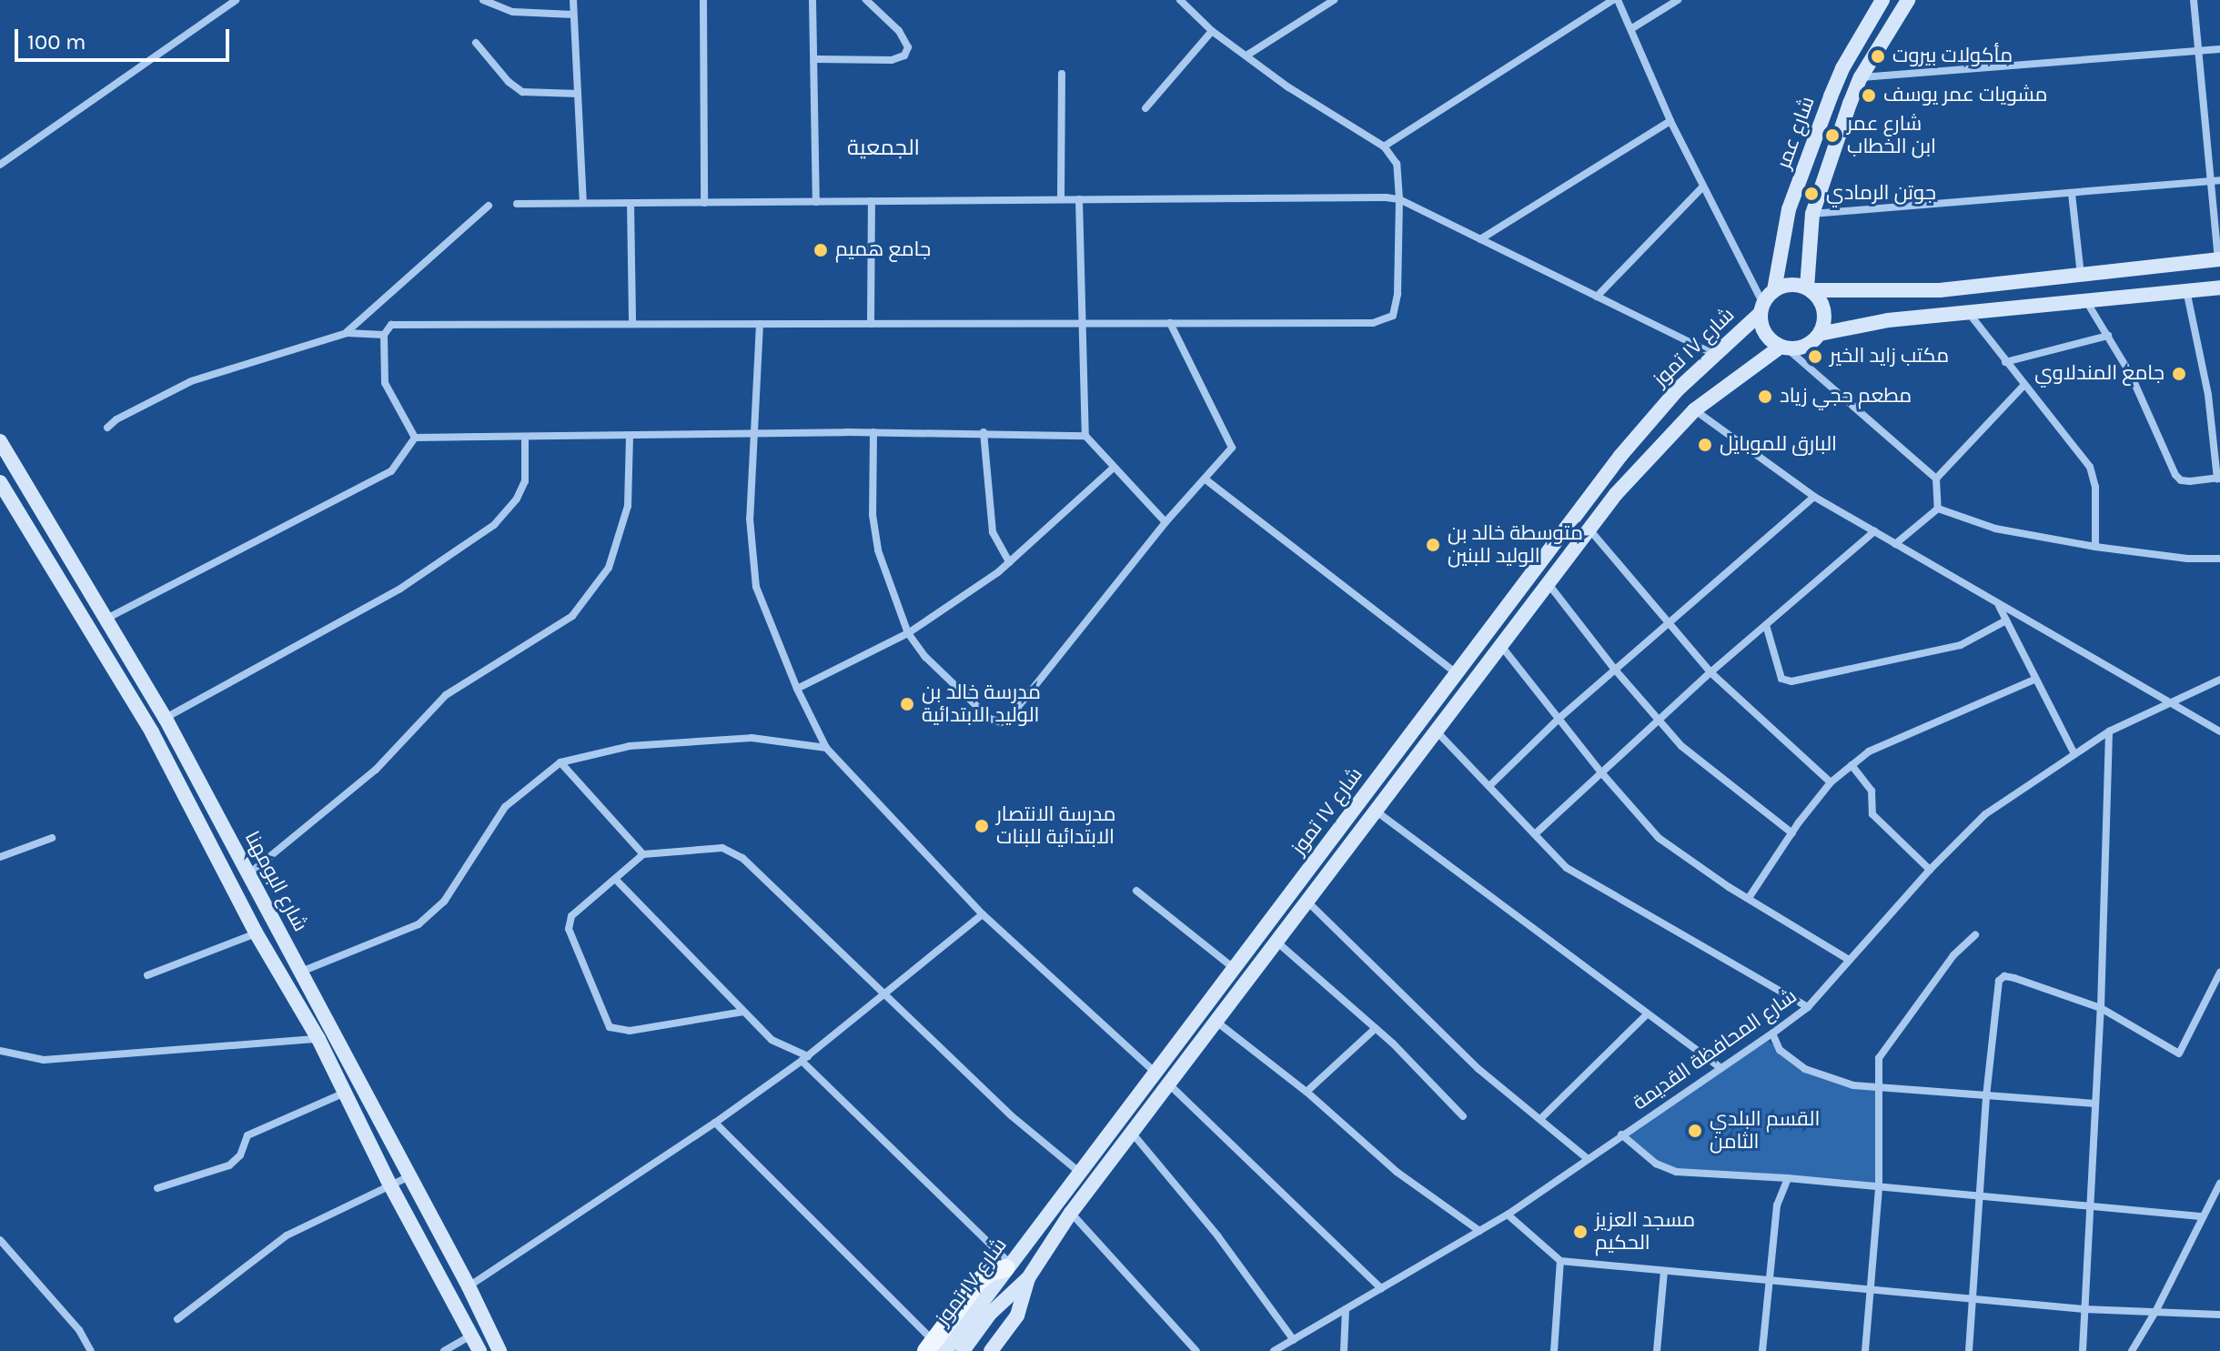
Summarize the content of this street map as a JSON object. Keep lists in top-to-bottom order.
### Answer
{
  "streets": {
    "main road": ["شارع عمر", "شارع ١٧ تموز", "شارع البومهنا"],
    "street": ["شارع المحافظة القديمة"]
  },
  "crossings": [
    ["شارع عمر", "شارع ١٧ تموز"]
  ],
  "districts": ["الجمعية"],
  "places": [
    "مأكولات بيروت",
    "مشويات عمر يوسف",
    "شارع عمر ابن الخطاب",
    "جوتن الرمادي",
    "جامع هميم",
    "مكتب زايد الخير",
    "جامع المندلاوي",
    "مطعم حجي زياد",
    "البارق للموبايل",
    "متوسطة خالد بن الوليد للبنين",
    "مدرسة خالد بن الوليد الابتدائية",
    "مدرسة الانتصار الابتدائية للبنات",
    "القسم البلدي الثامن",
    "مسجد العزيز الحكيم"
  ],
  "scale_bar": "100 m"
}
